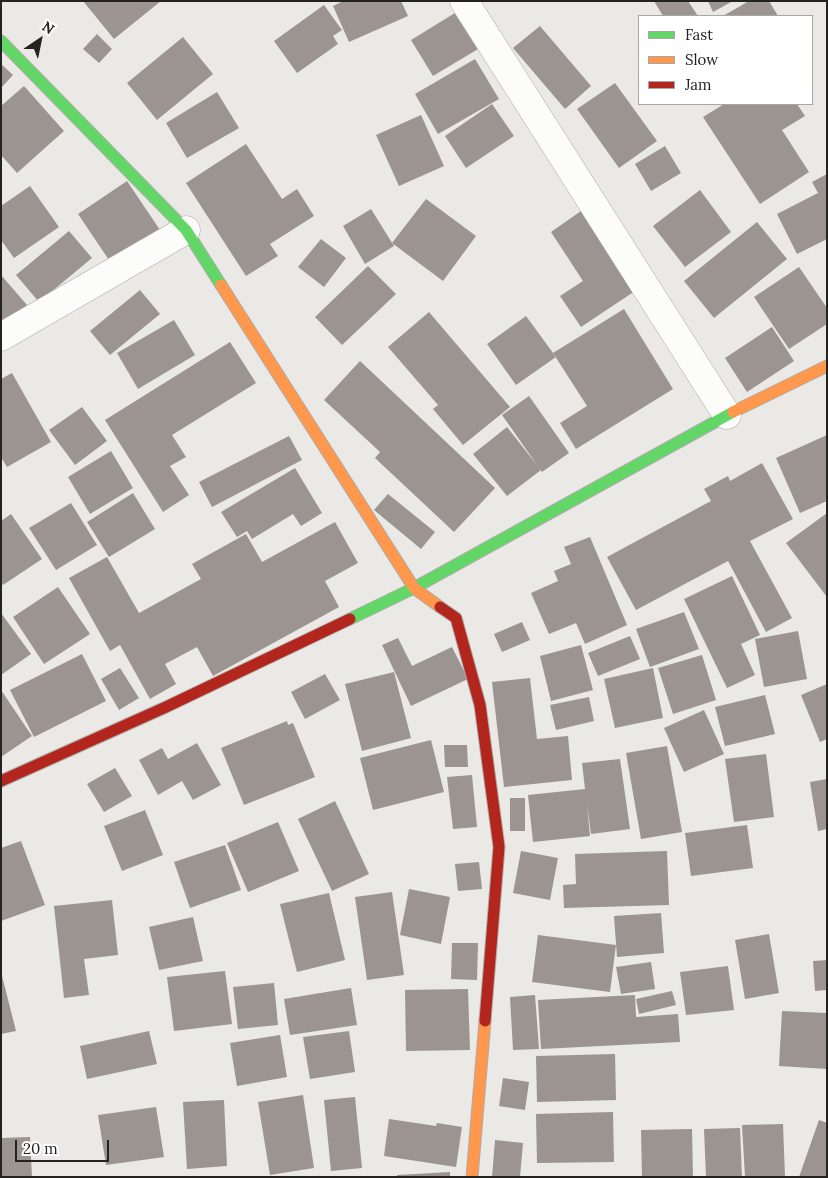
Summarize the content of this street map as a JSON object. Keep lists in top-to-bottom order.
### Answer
{
  "legend": ["Fast", "Slow", "Jam"],
  "scale_bar": "20 m",
  "north": "top right"
}
